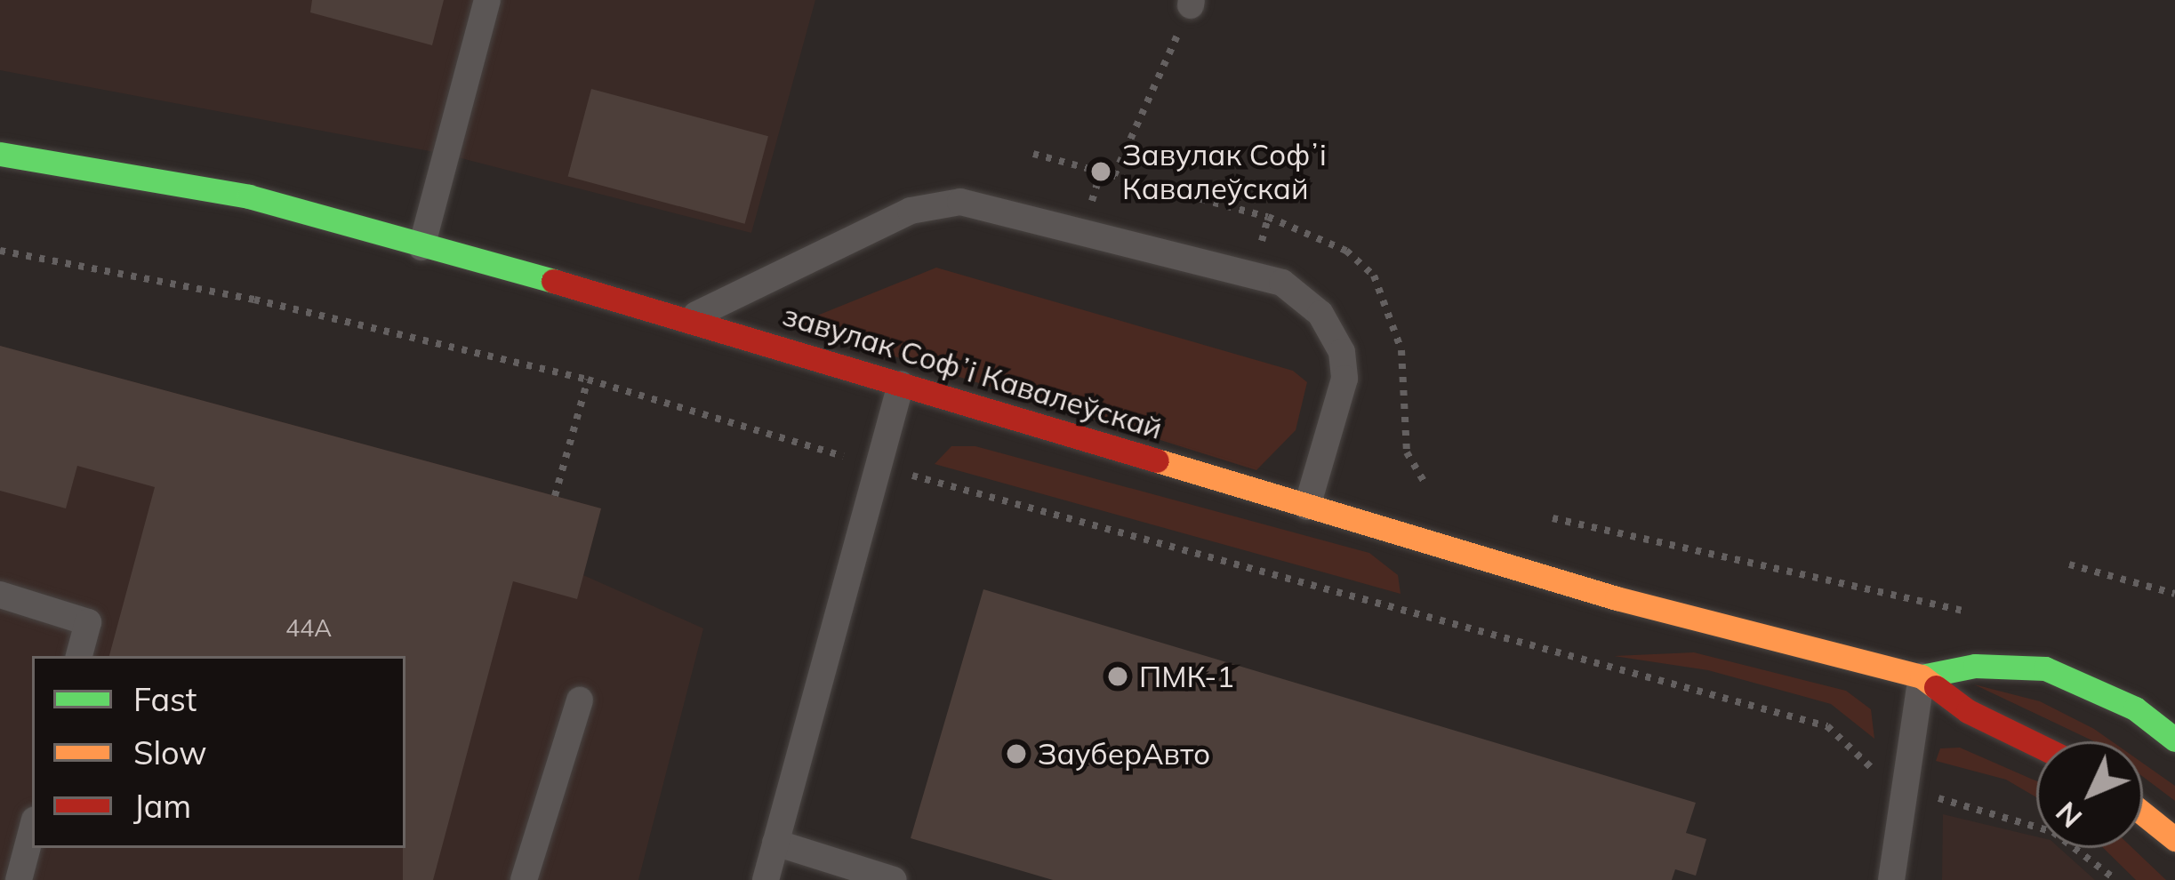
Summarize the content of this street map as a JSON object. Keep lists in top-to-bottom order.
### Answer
{
  "streets": {
    "street": ["завулак Софʼі Кавалеўскай"]
  },
  "places": ["Завулак Софʼі Кавалеўскай", "ПМК-1", "ЗауберАвто"],
  "house_numbers": ["44А"],
  "legend": ["Fast", "Slow", "Jam"],
  "north": "bottom left"
}
